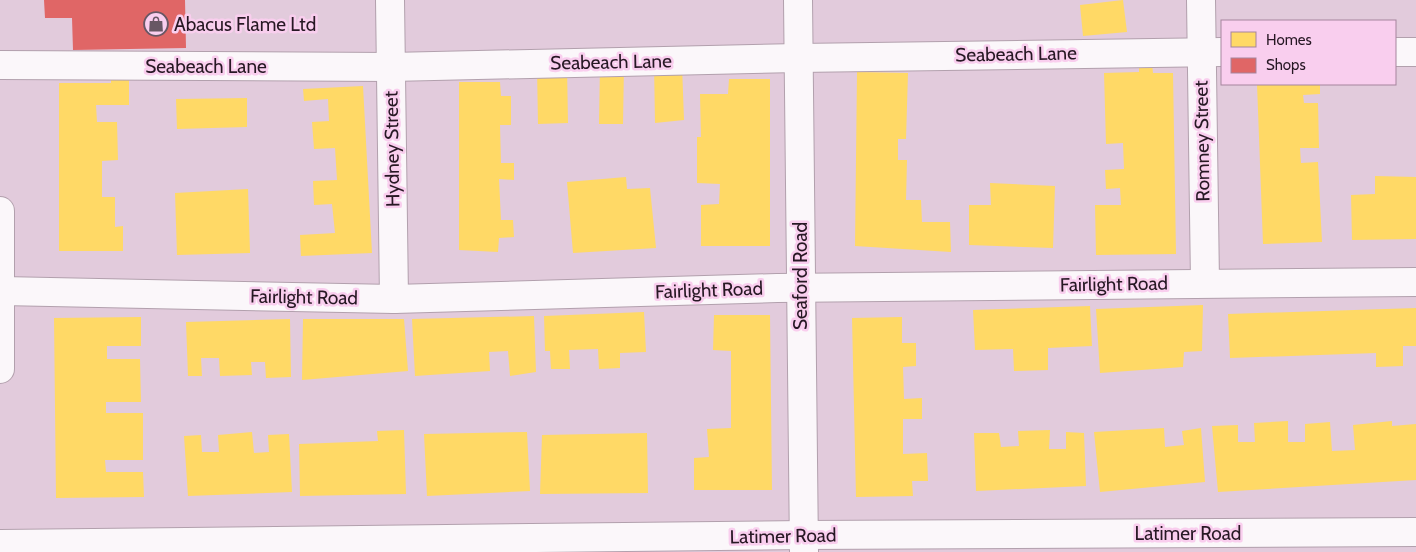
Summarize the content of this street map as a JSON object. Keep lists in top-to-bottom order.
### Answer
{
  "streets": {
    "street": [
      "Seabeach Lane",
      "Romney Street",
      "Hydney Street",
      "Seaford Road",
      "Fairlight Road",
      "Latimer Road"
    ]
  },
  "crossings": [
    ["Seabeach Lane", "Romney Street"],
    ["Seabeach Lane", "Hydney Street"],
    ["Seabeach Lane", "Seaford Road"],
    ["Romney Street", "Fairlight Road"],
    ["Hydney Street", "Fairlight Road"],
    ["Seaford Road", "Fairlight Road"],
    ["Seaford Road", "Latimer Road"]
  ],
  "places": {
    "shop": ["Abacus Flame Ltd"]
  },
  "legend": ["Homes", "Shops"]
}
